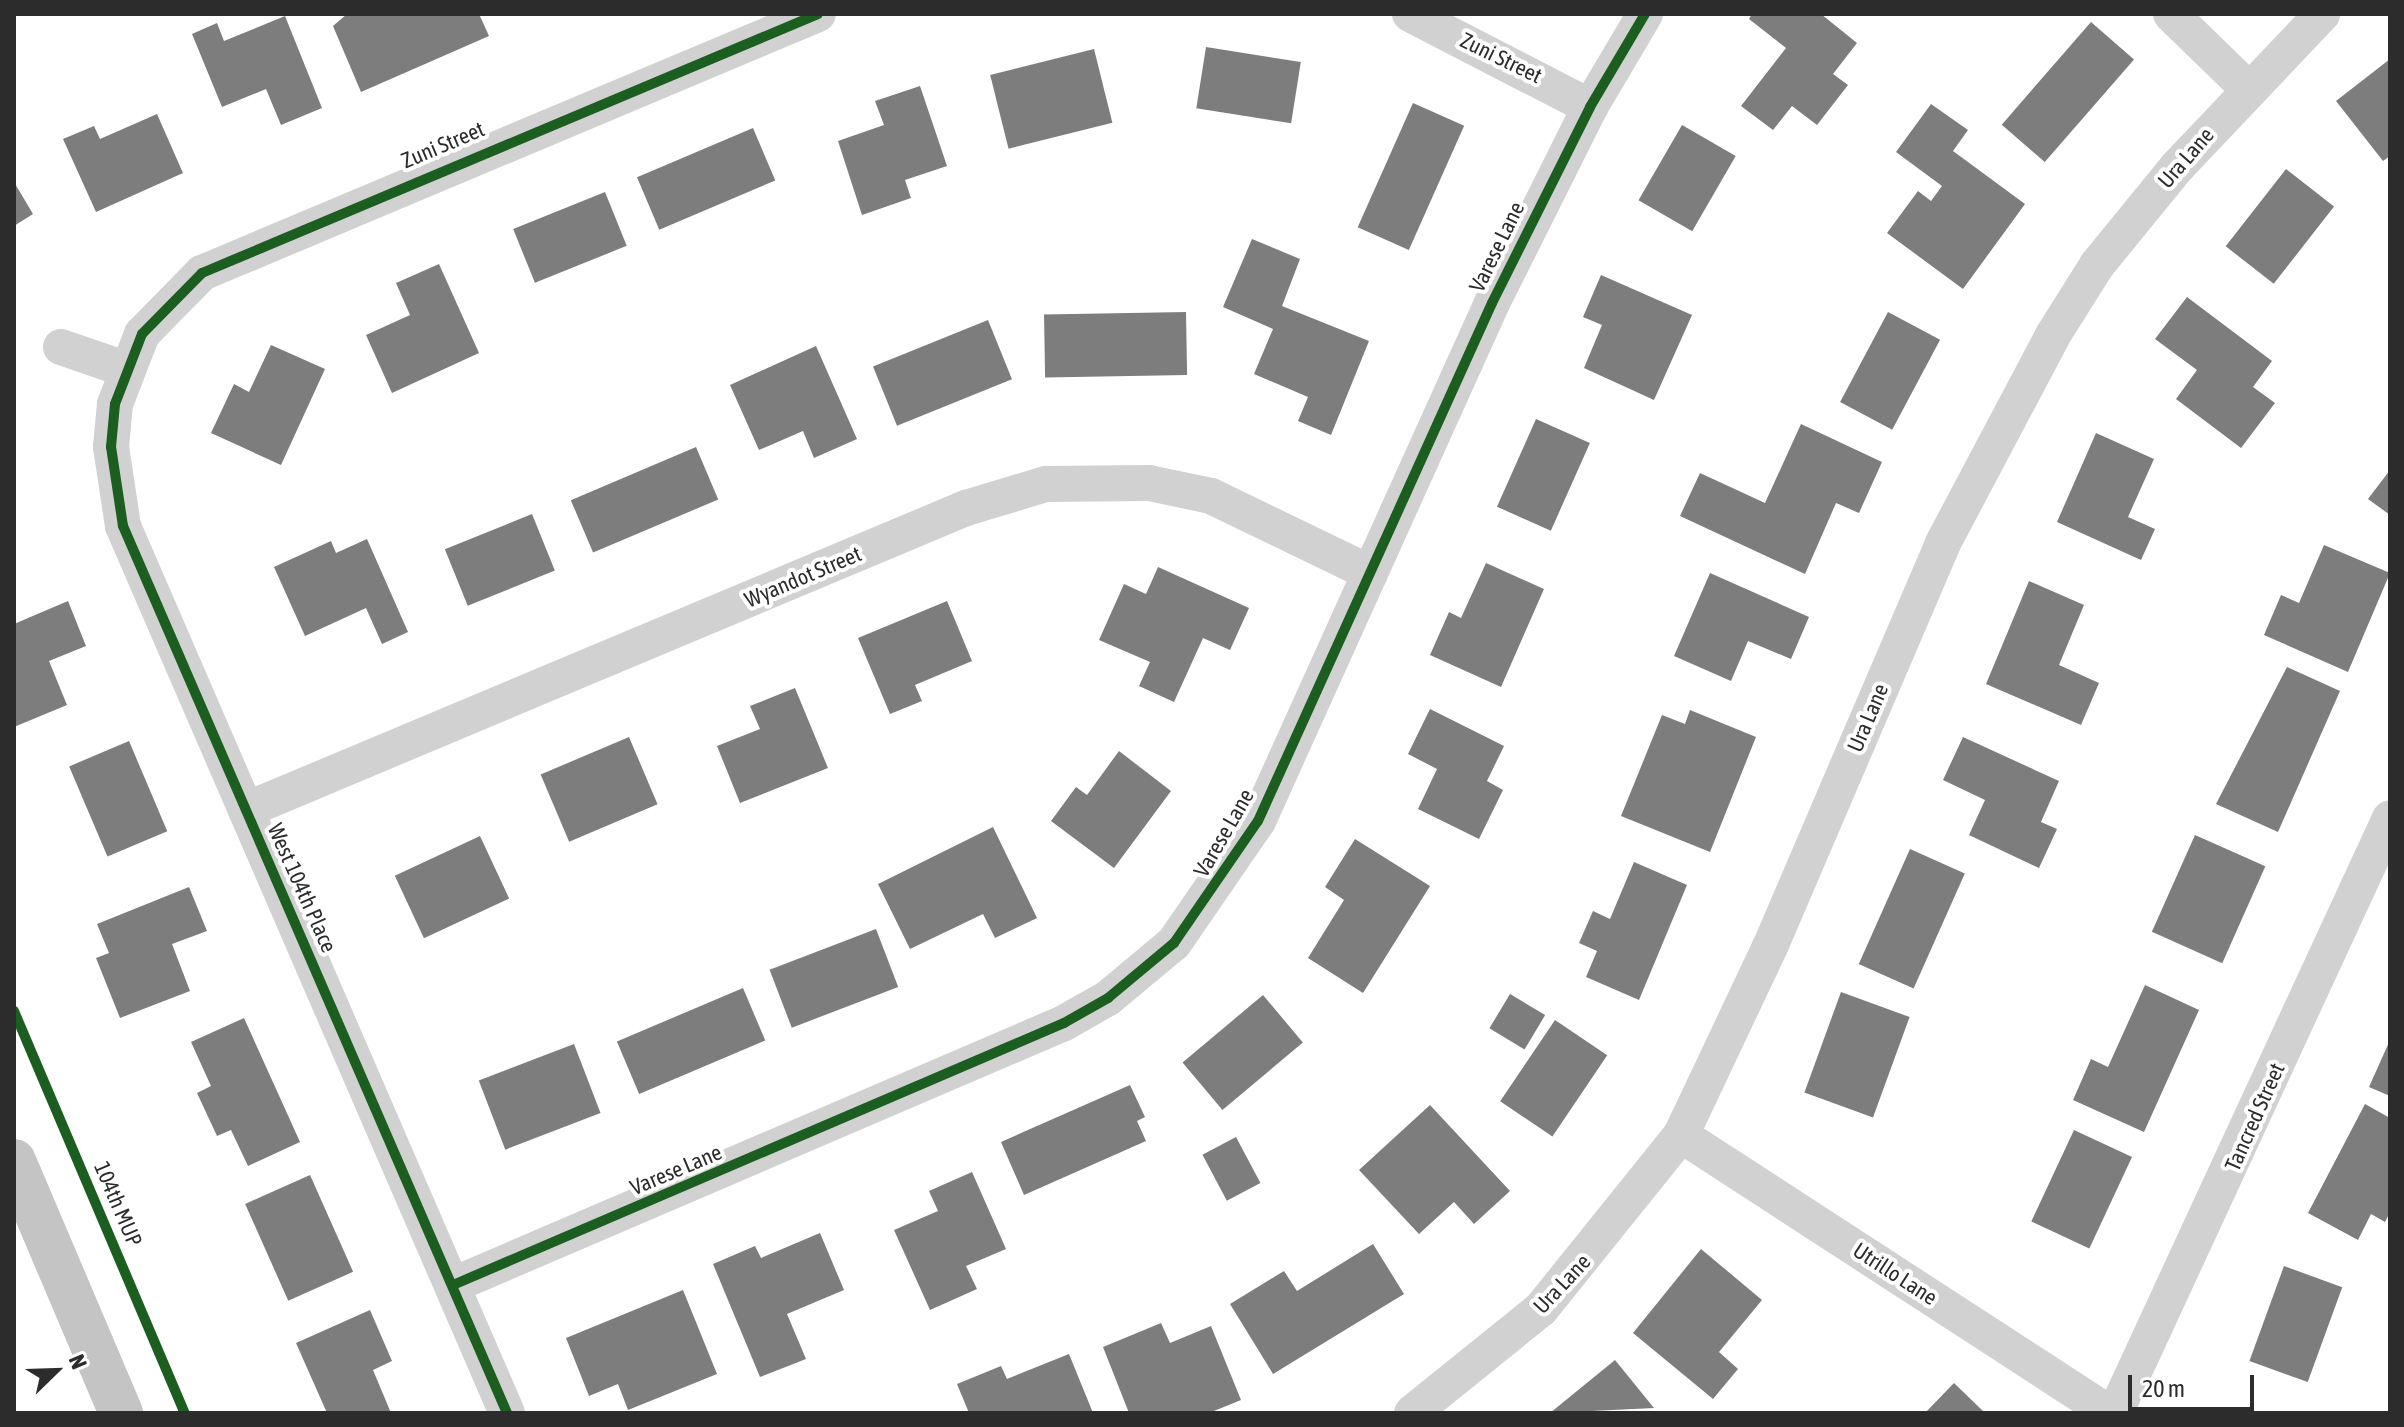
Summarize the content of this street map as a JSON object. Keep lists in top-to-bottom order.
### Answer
{
  "streets": {
    "street": [
      "Zuni Street",
      "Ura Lane",
      "Varese Lane",
      "Wyandot Street",
      "West 104th Place",
      "Tancred Street",
      "Utrillo Lane"
    ],
    "cycle path": ["104th MUP"]
  },
  "crossings": [
    ["Zuni Street", "Varese Lane"],
    ["Zuni Street", "West 104th Place"],
    ["Ura Lane", "Utrillo Lane"],
    ["Varese Lane", "Wyandot Street"],
    ["Varese Lane", "West 104th Place"],
    ["Wyandot Street", "West 104th Place"],
    ["Tancred Street", "Utrillo Lane"]
  ],
  "scale_bar": "20 m",
  "north": "top right"
}
